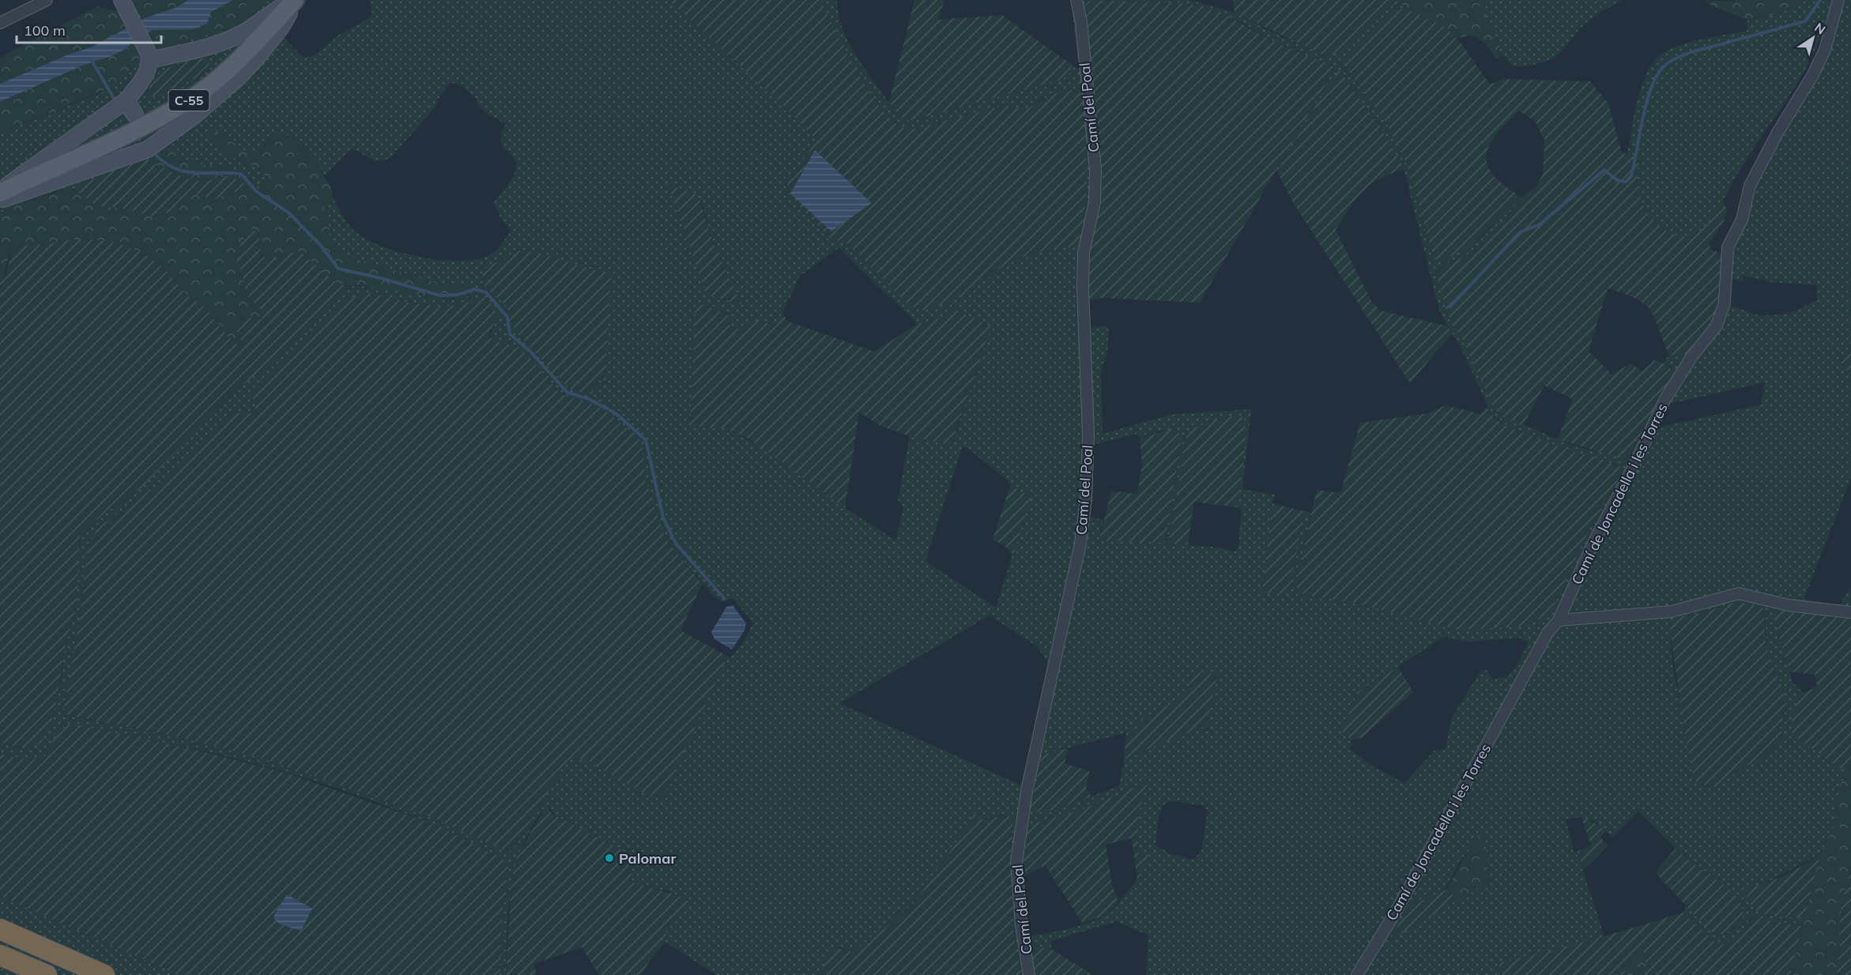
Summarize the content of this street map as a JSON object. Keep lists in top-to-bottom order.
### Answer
{
  "streets": {
    "main road": ["C-55"],
    "street": ["Camí del Poal", "Camí de Joncadella i les Torres"]
  },
  "places": ["Palomar"],
  "scale_bar": "100 m",
  "north": "top right"
}
